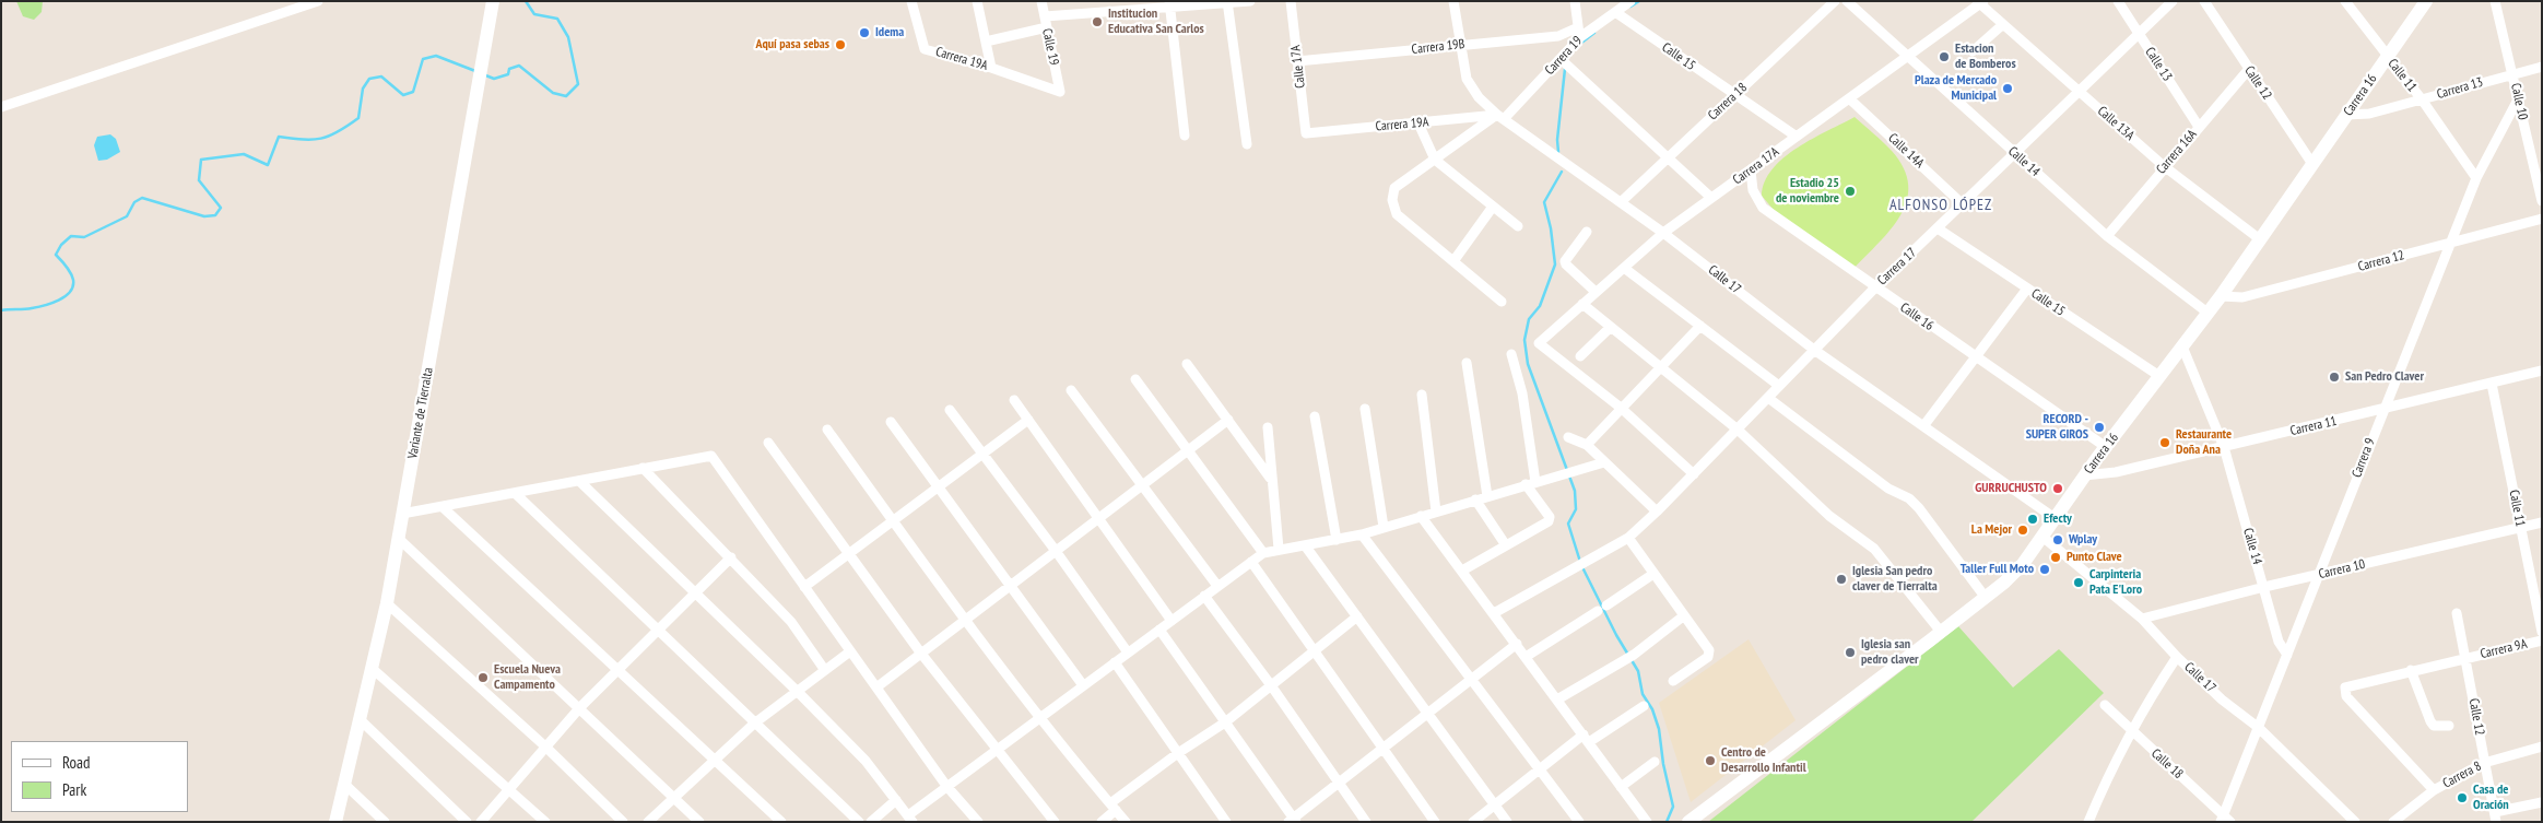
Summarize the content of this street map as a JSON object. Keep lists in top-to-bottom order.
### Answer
{
  "streets": {
    "main road": ["Carrera 16", "Variante de Tierralta"],
    "street": [
      "Calle 19",
      "Carrera 19B",
      "Carrera 19",
      "Calle 15",
      "Carrera 19A",
      "Calle 13",
      "Calle 17A",
      "Calle 11",
      "Calle 12",
      "Carrera 13",
      "Carrera 18",
      "Calle 10",
      "Calle 13A",
      "Calle 14A",
      "Carrera 16A",
      "Calle 14",
      "Carrera 17A",
      "Carrera 12",
      "Carrera 17",
      "Calle 17",
      "Calle 16",
      "Carrera 11",
      "Carrera 9",
      "Carrera 10",
      "Carrera 9A",
      "Calle 18",
      "Carrera 8"
    ]
  },
  "crossings": [
    ["Calle 19", "Carrera 19A"],
    ["Carrera 19B", "Carrera 19"],
    ["Carrera 19B", "Calle 17A"],
    ["Carrera 19B", "Calle 17"],
    ["Carrera 19", "Calle 15"],
    ["Carrera 19", "Carrera 19A"],
    ["Carrera 19", "Calle 17"],
    ["Calle 15", "Carrera 16"],
    ["Calle 15", "Carrera 18"],
    ["Calle 15", "Carrera 17A"],
    ["Calle 15", "Carrera 17"],
    ["Carrera 19A", "Calle 17A"],
    ["Carrera 19A", "Calle 17"],
    ["Calle 13", "Carrera 16A"],
    ["Calle 13", "Carrera 17"],
    ["Calle 11", "Carrera 13"],
    ["Calle 11", "Carrera 16"],
    ["Calle 11", "Carrera 11"],
    ["Calle 11", "Carrera 9"],
    ["Calle 11", "Carrera 10"],
    ["Calle 12", "Carrera 16"],
    ["Calle 12", "Carrera 16A"],
    ["Calle 12", "Carrera 9A"],
    ["Calle 12", "Carrera 8"],
    ["Carrera 13", "Carrera 16"],
    ["Carrera 13", "Calle 10"],
    ["Carrera 16", "Calle 13A"],
    ["Carrera 16", "Calle 14"],
    ["Carrera 16", "Carrera 12"],
    ["Carrera 16", "Calle 17"],
    ["Carrera 16", "Calle 16"],
    ["Carrera 16", "Carrera 11"],
    ["Carrera 18", "Calle 17"],
    ["Calle 10", "Carrera 9"],
    ["Calle 13A", "Carrera 16A"],
    ["Calle 13A", "Carrera 17A"],
    ["Calle 13A", "Carrera 17"],
    ["Calle 14A", "Carrera 17A"],
    ["Calle 14A", "Carrera 17"],
    ["Carrera 16A", "Calle 14"],
    ["Calle 14", "Carrera 17A"],
    ["Calle 14", "Carrera 17"],
    ["Calle 14", "Carrera 11"],
    ["Calle 14", "Carrera 9"],
    ["Calle 14", "Carrera 10"],
    ["Carrera 17A", "Calle 17"],
    ["Carrera 17A", "Calle 16"],
    ["Carrera 12", "Carrera 9"],
    ["Carrera 17", "Calle 17"],
    ["Carrera 17", "Calle 16"],
    ["Calle 17", "Carrera 9"],
    ["Calle 17", "Carrera 10"],
    ["Carrera 11", "Carrera 9"],
    ["Carrera 9", "Carrera 10"],
    ["Carrera 9", "Calle 18"],
    ["Carrera 9A", "Carrera 8"]
  ],
  "districts": ["ALFONSO LÓPEZ"],
  "places": [
    "Institucion Educativa San Carlos",
    "Idema",
    "Aquí pasa sebas",
    "Estacion de Bomberos",
    "Plaza de Mercado Municipal",
    "Estadio 25 de noviembre",
    "San Pedro Claver",
    "RECORD - SUPER GIROS",
    "Restaurante Doña Ana",
    "GURRUCHUSTO",
    "Efecty",
    "La Mejor",
    "Wplay",
    "Punto Clave",
    "Taller Full Moto",
    "Iglesia San pedro claver de Tierralta",
    "Carpinteria Pata E'Loro",
    "Iglesia san pedro claver",
    "Escuela Nueva Campamento",
    "Centro de Desarrollo Infantil",
    "Casa de Oración"
  ],
  "legend": ["Road", "Park"]
}
